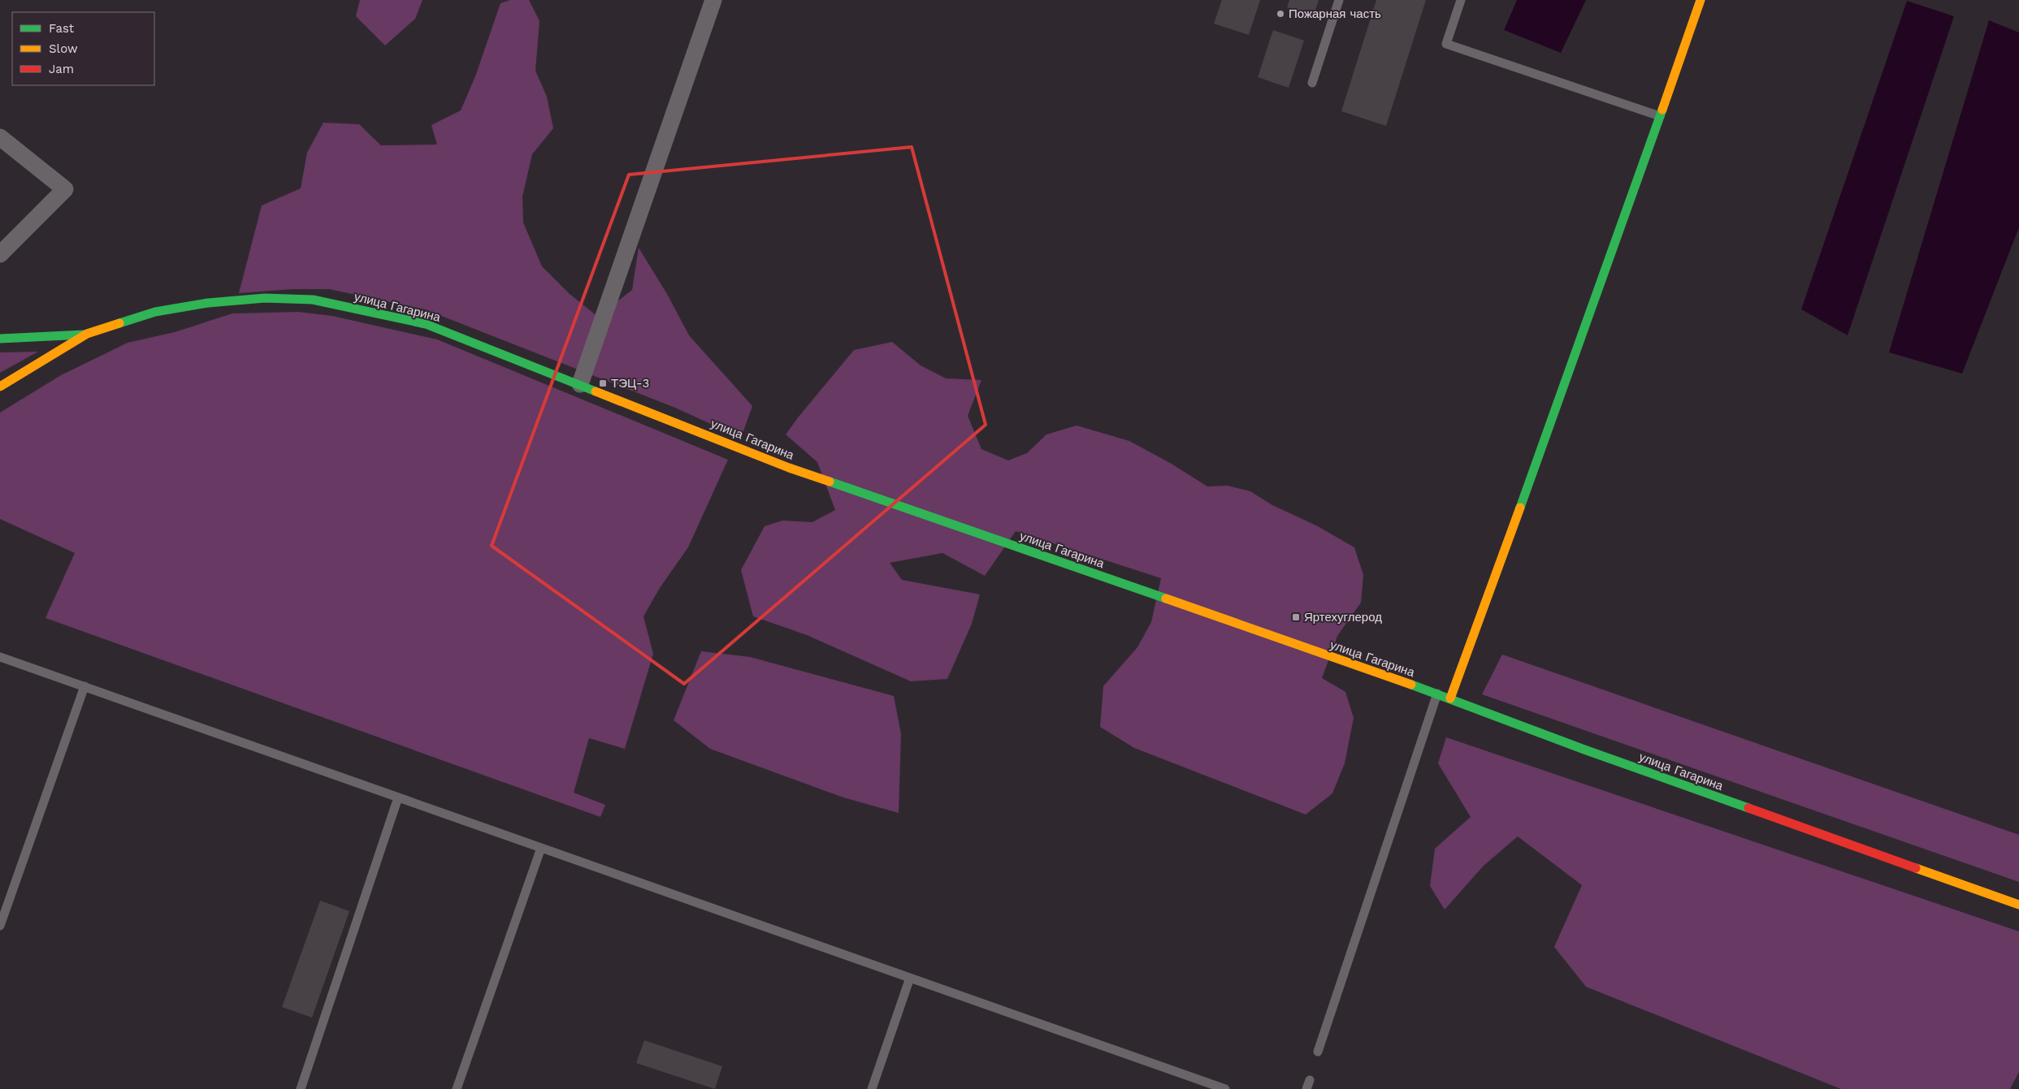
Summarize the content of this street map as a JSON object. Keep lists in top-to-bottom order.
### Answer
{
  "streets": {
    "main road": ["улица Гагарина"]
  },
  "places": {
    "other": ["Пожарная часть"],
    "transit": ["ТЭЦ-3", "Яртехуглерод"]
  },
  "legend": ["Fast", "Slow", "Jam"]
}
